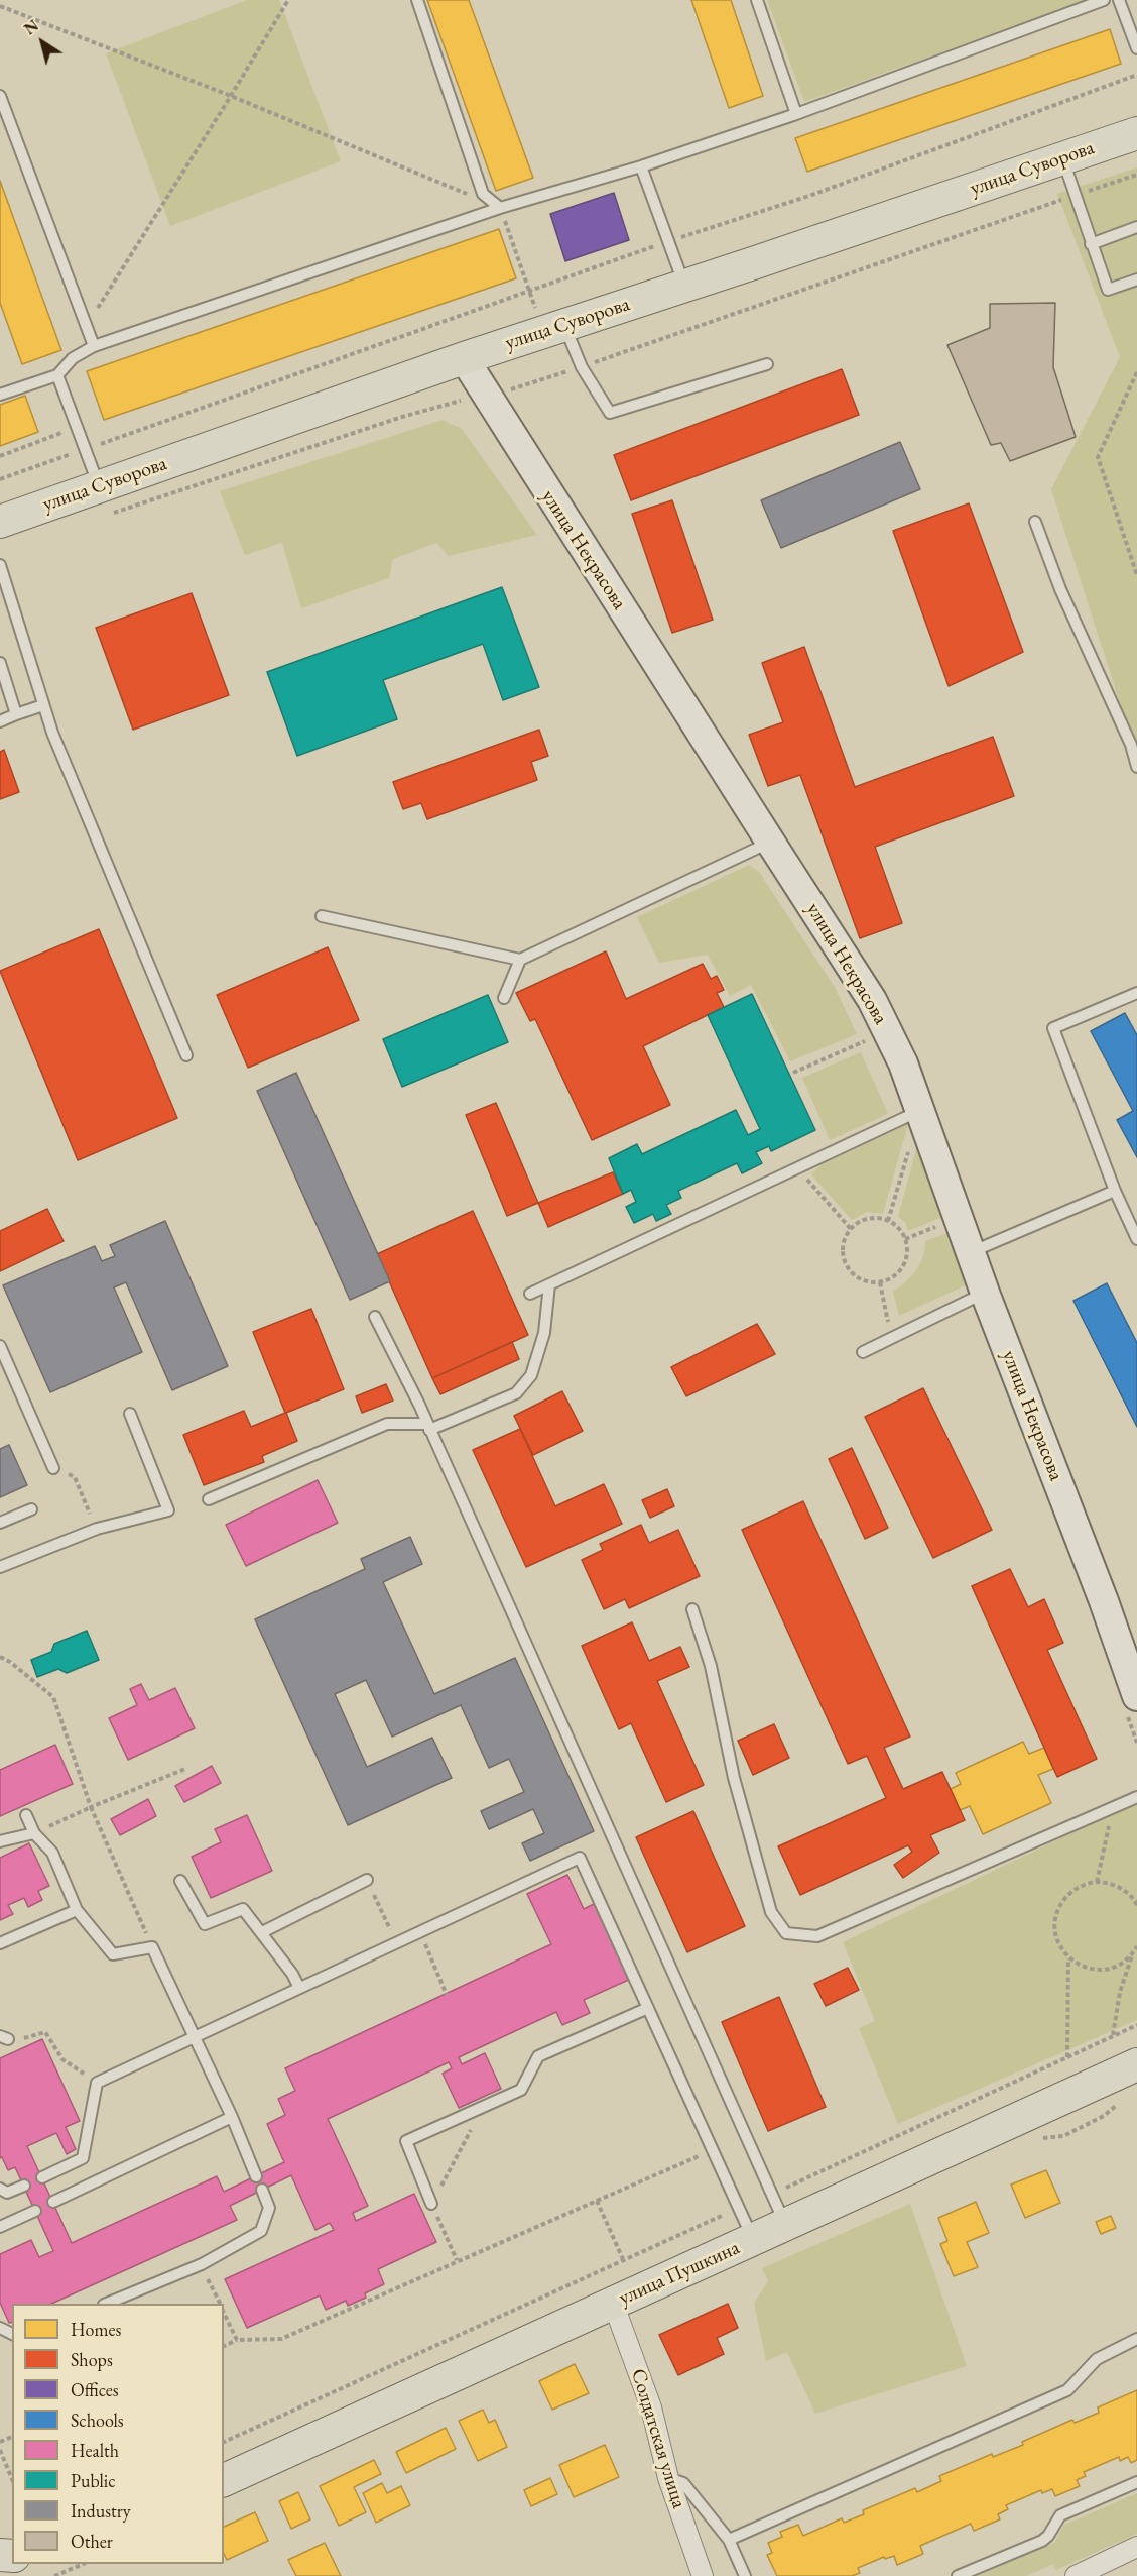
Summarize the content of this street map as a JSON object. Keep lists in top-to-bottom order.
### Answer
{
  "streets": {
    "main road": ["улица Суворова", "улица Некрасова", "улица Пушкина"],
    "street": ["Солдатская улица"]
  },
  "crossings": [
    ["улица Суворова", "улица Некрасова"],
    ["улица Пушкина", "Солдатская улица"]
  ],
  "legend": [
    "Homes",
    "Shops",
    "Offices",
    "Schools",
    "Health",
    "Public",
    "Industry",
    "Other"
  ],
  "north": "top left"
}
